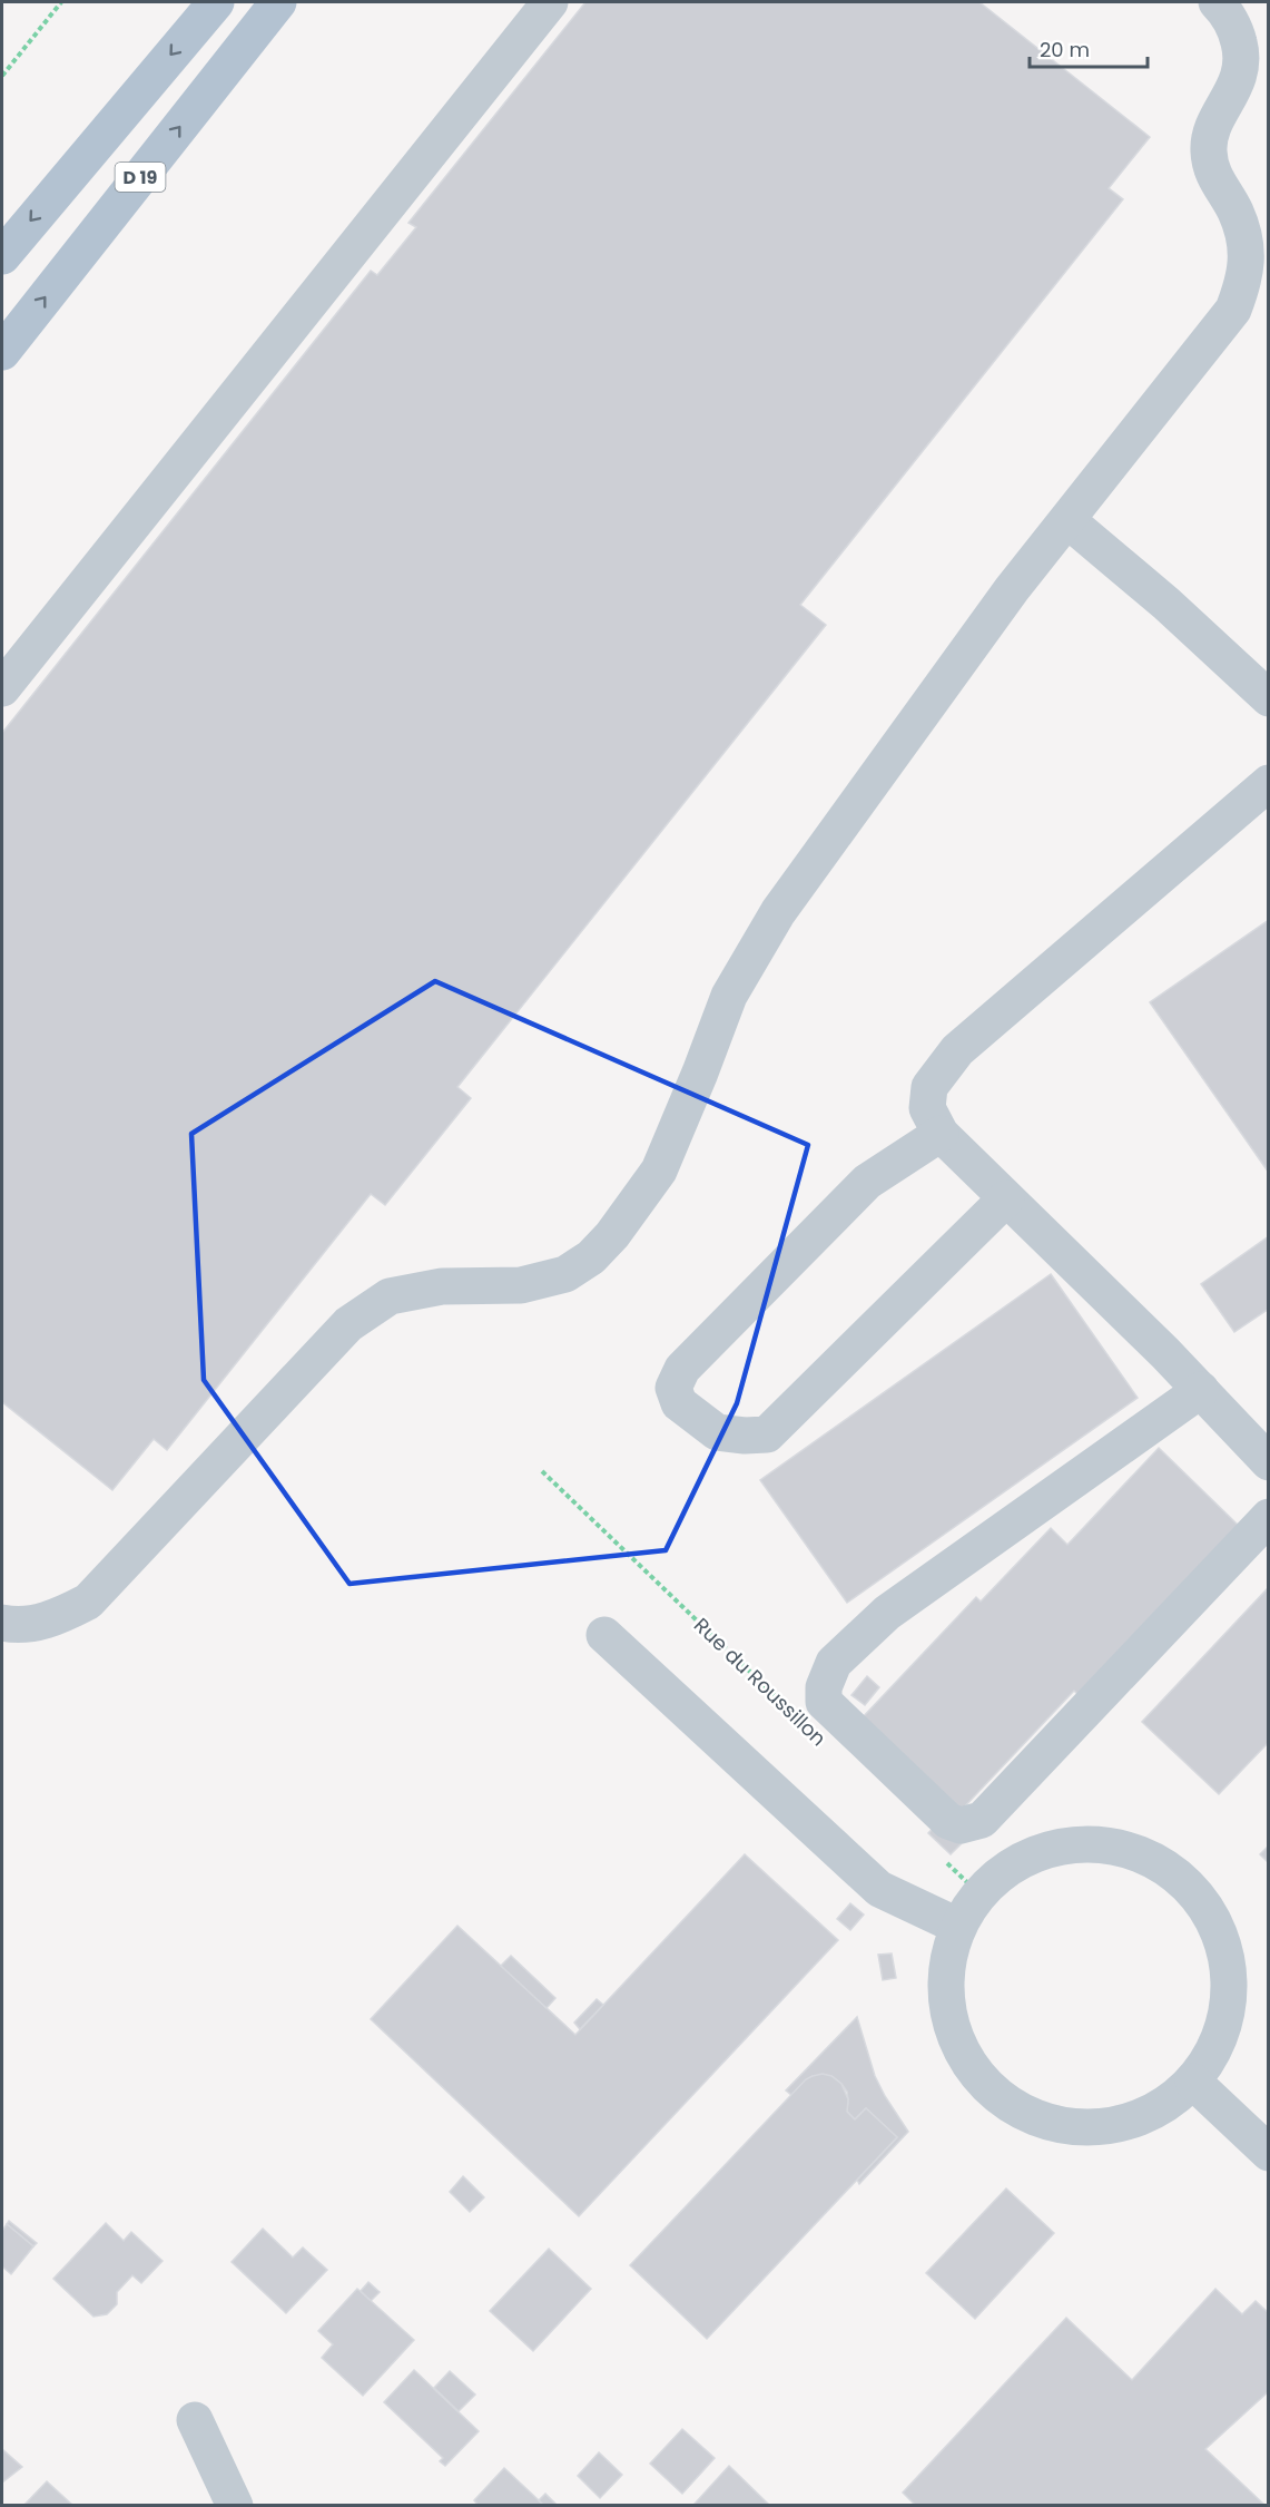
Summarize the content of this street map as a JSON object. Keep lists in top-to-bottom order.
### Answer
{
  "streets": {
    "main road": ["D 19"],
    "path": ["Rue du Roussillon"]
  },
  "scale_bar": "20 m"
}
